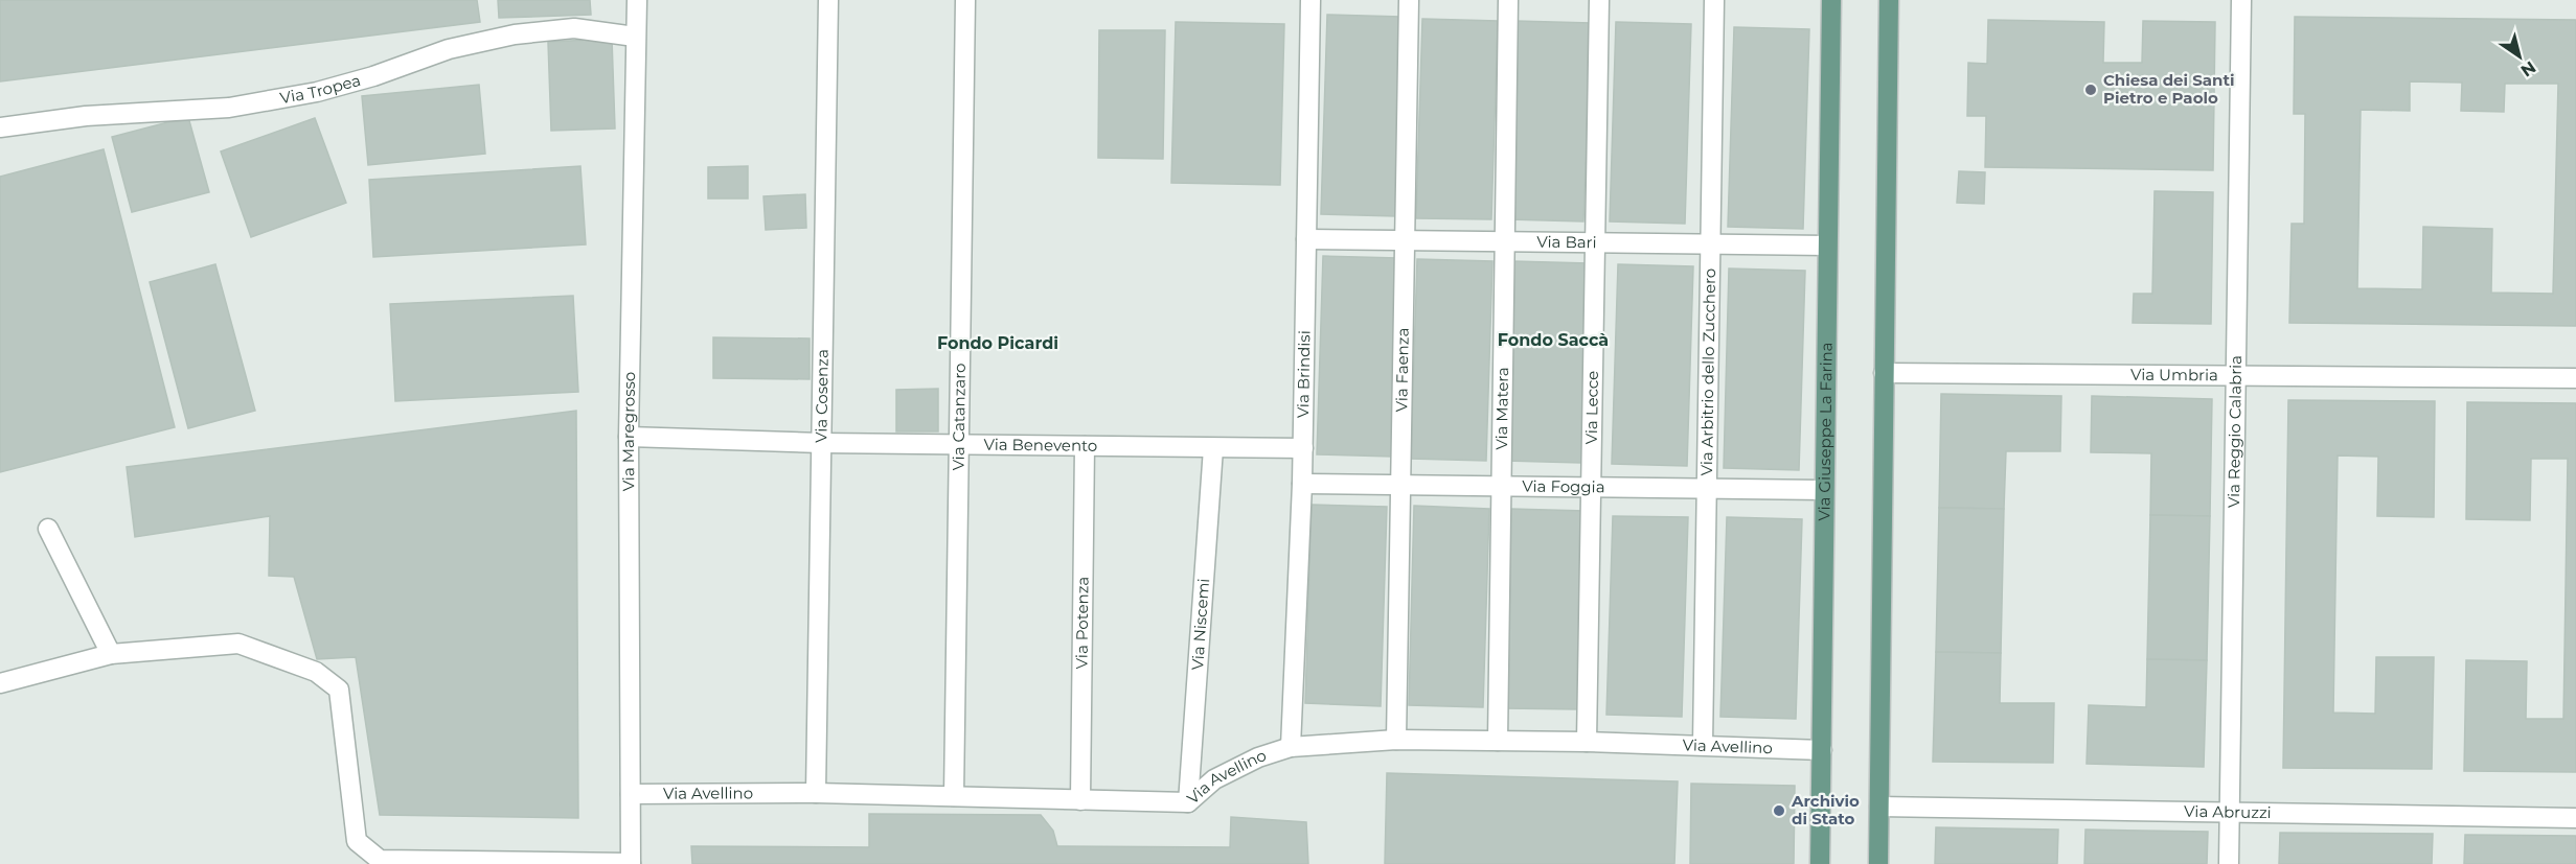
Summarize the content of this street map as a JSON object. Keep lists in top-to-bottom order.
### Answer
{
  "streets": {
    "main road": ["Via Giuseppe La Farina"],
    "street": [
      "Via Tropea",
      "Via Bari",
      "Via Faenza",
      "Via Arbitrio dello Zucchero",
      "Via Brindisi",
      "Via Umbria",
      "Via Cosenza",
      "Via Matera",
      "Via Lecce",
      "Via Catanzaro",
      "Via Maregrosso",
      "Via Reggio Calabria",
      "Via Benevento",
      "Via Foggia",
      "Via Potenza",
      "Via Niscemi",
      "Via Avellino",
      "Via Abruzzi"
    ]
  },
  "crossings": [
    ["Via Tropea", "Via Maregrosso"],
    ["Via Bari", "Via Faenza"],
    ["Via Bari", "Via Arbitrio dello Zucchero"],
    ["Via Bari", "Via Brindisi"],
    ["Via Bari", "Via Matera"],
    ["Via Bari", "Via Lecce"],
    ["Via Bari", "Via Giuseppe La Farina"],
    ["Via Faenza", "Via Foggia"],
    ["Via Faenza", "Via Avellino"],
    ["Via Arbitrio dello Zucchero", "Via Foggia"],
    ["Via Arbitrio dello Zucchero", "Via Avellino"],
    ["Via Brindisi", "Via Benevento"],
    ["Via Brindisi", "Via Foggia"],
    ["Via Brindisi", "Via Avellino"],
    ["Via Umbria", "Via Reggio Calabria"],
    ["Via Cosenza", "Via Benevento"],
    ["Via Cosenza", "Via Avellino"],
    ["Via Matera", "Via Foggia"],
    ["Via Matera", "Via Avellino"],
    ["Via Lecce", "Via Foggia"],
    ["Via Lecce", "Via Avellino"],
    ["Via Catanzaro", "Via Benevento"],
    ["Via Catanzaro", "Via Avellino"],
    ["Via Maregrosso", "Via Benevento"],
    ["Via Maregrosso", "Via Avellino"],
    ["Via Giuseppe La Farina", "Via Foggia"],
    ["Via Giuseppe La Farina", "Via Avellino"],
    ["Via Reggio Calabria", "Via Abruzzi"],
    ["Via Benevento", "Via Potenza"],
    ["Via Benevento", "Via Niscemi"],
    ["Via Potenza", "Via Avellino"],
    ["Via Niscemi", "Via Avellino"]
  ],
  "districts": ["Fondo Saccà", "Fondo Picardi"],
  "places": ["Chiesa dei Santi Pietro e Paolo", "Archivio di Stato"],
  "north": "bottom right"
}
